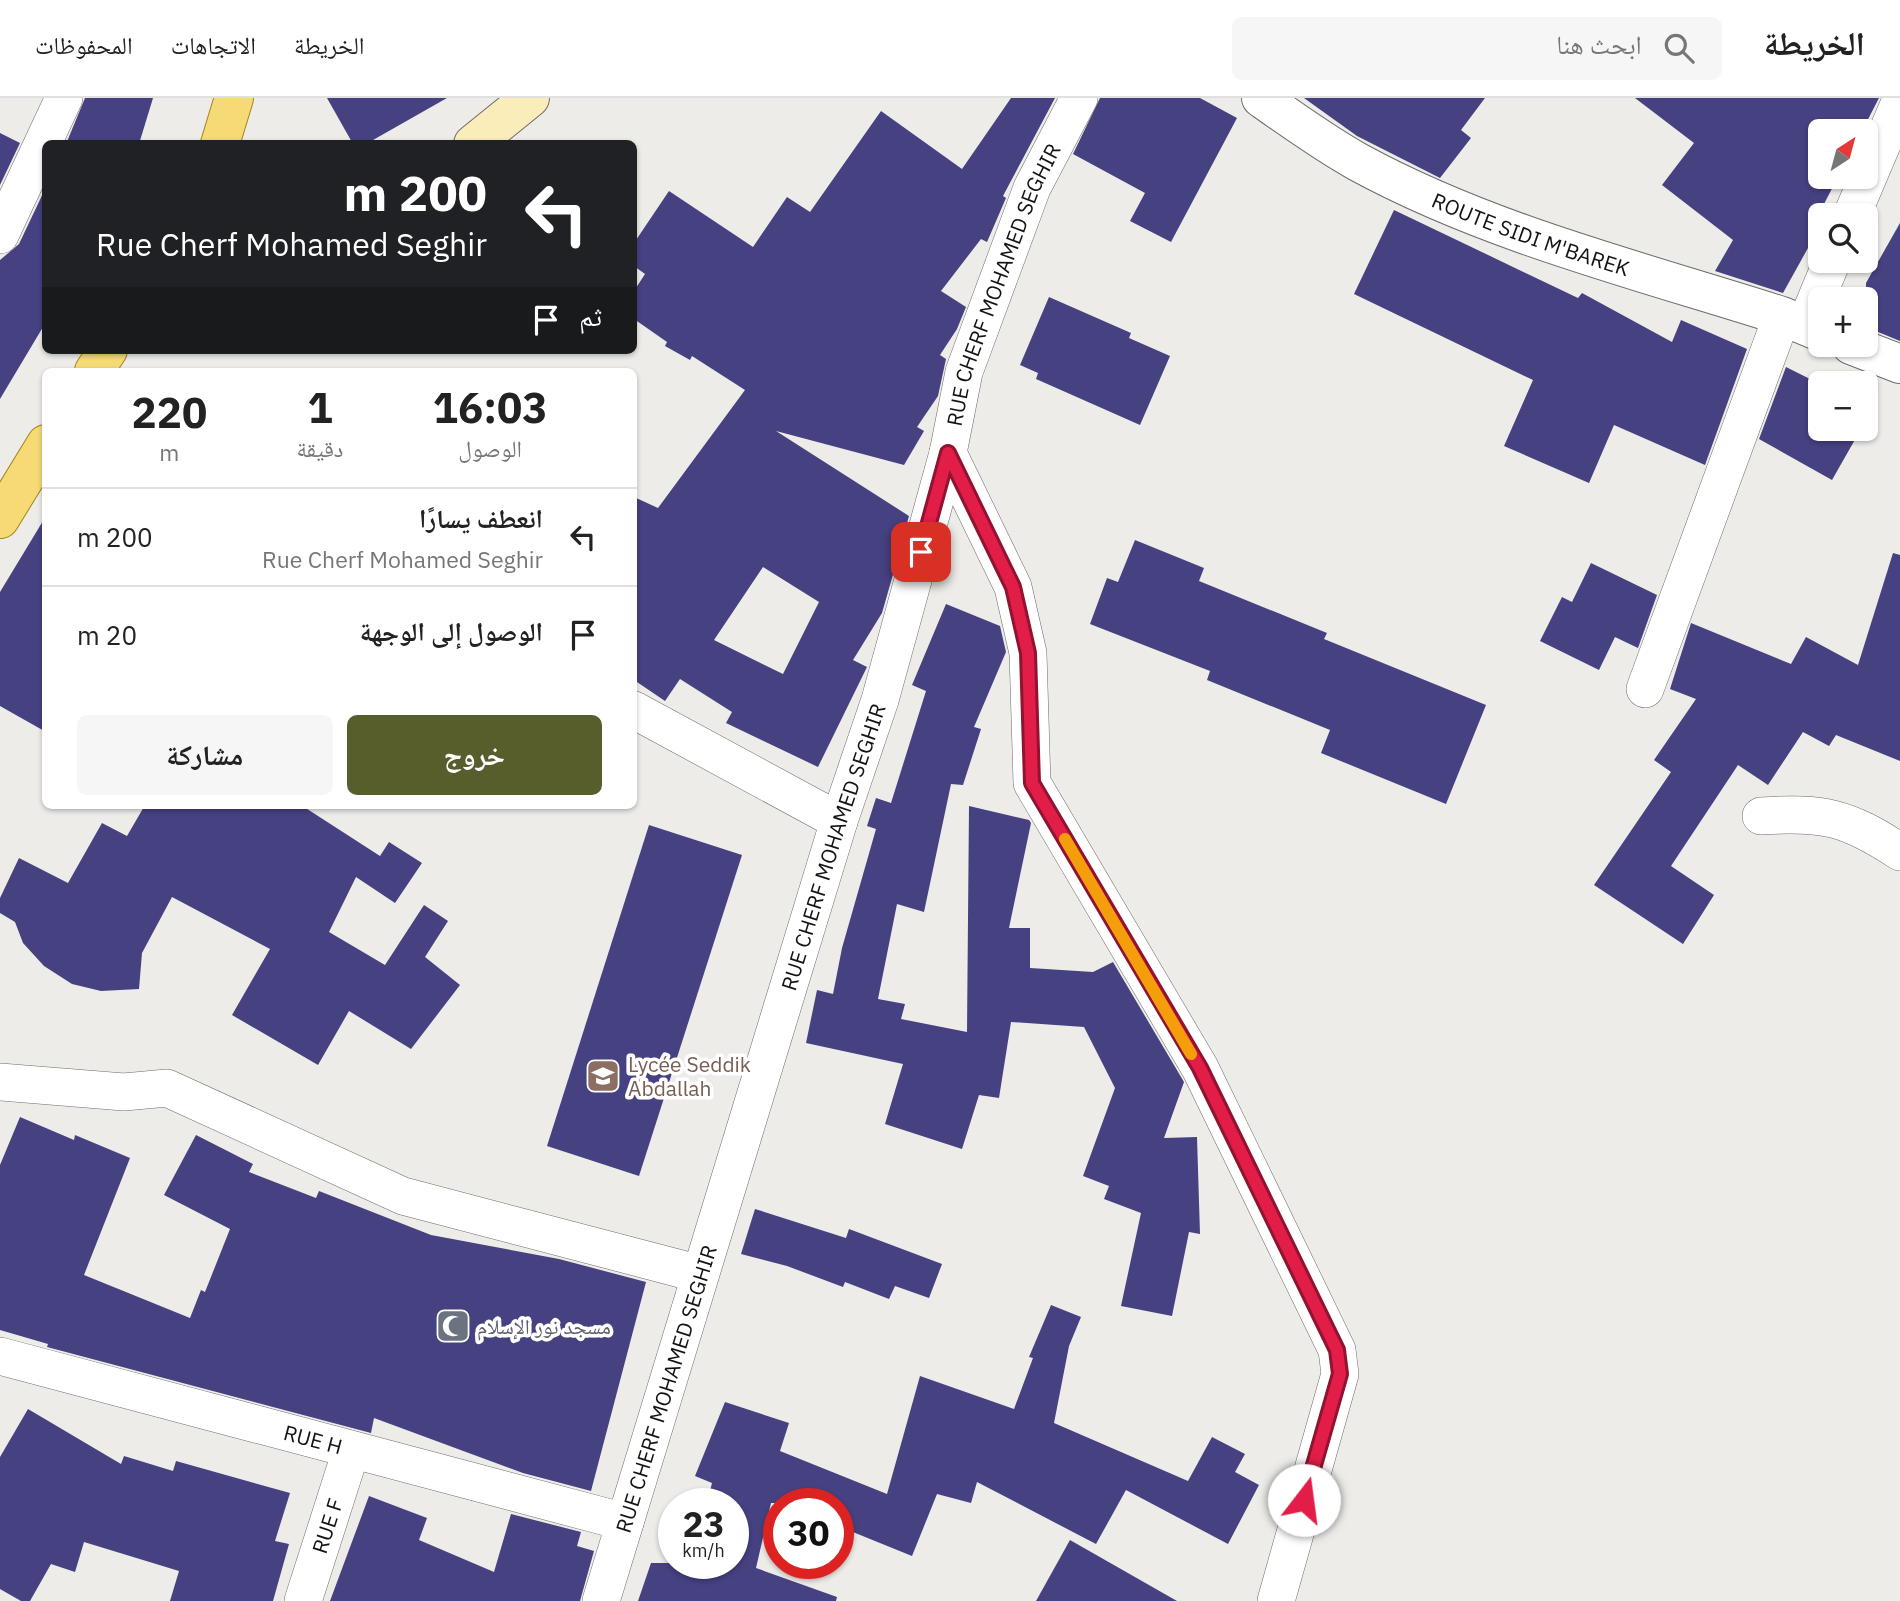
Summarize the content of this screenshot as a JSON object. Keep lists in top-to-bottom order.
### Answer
{
  "streets": {
    "street": [
      "ROUTE SIDI M'BAREK",
      "RUE CHERF MOHAMED SEGHIR",
      "RUE H",
      "RUE F"
    ]
  },
  "crossings": [
    ["RUE CHERF MOHAMED SEGHIR", "RUE H"],
    ["RUE H", "RUE F"]
  ],
  "places": {
    "school or university": ["Lycée Seddik Abdallah"],
    "mosque": ["مسجد نور الإسلام"]
  },
  "north": "top right",
  "page": {
    "header": "الخريطة",
    "search": "ابحث هنا",
    "nav": ["الخريطة", "الاتجاهات", "المحفوظات"],
    "map_buttons": ["+", "−"],
    "turn": ["200 m", "Rue Cherf Mohamed Seghir"],
    "then": "ثم",
    "eta": [
      "16:03",
      "الوصول",
      "1",
      "دقيقة",
      "220",
      "m"
    ],
    "list": [
      {
        "name": "انعطف يسارًا",
        "note": "Rue Cherf Mohamed Seghir",
        "value": "200 m"
      },
      {
        "name": "الوصول إلى الوجهة",
        "value": "20 m"
      }
    ],
    "buttons": ["خروج", "مشاركة"],
    "speed": "23 km/h",
    "limit": "30"
  }
}
